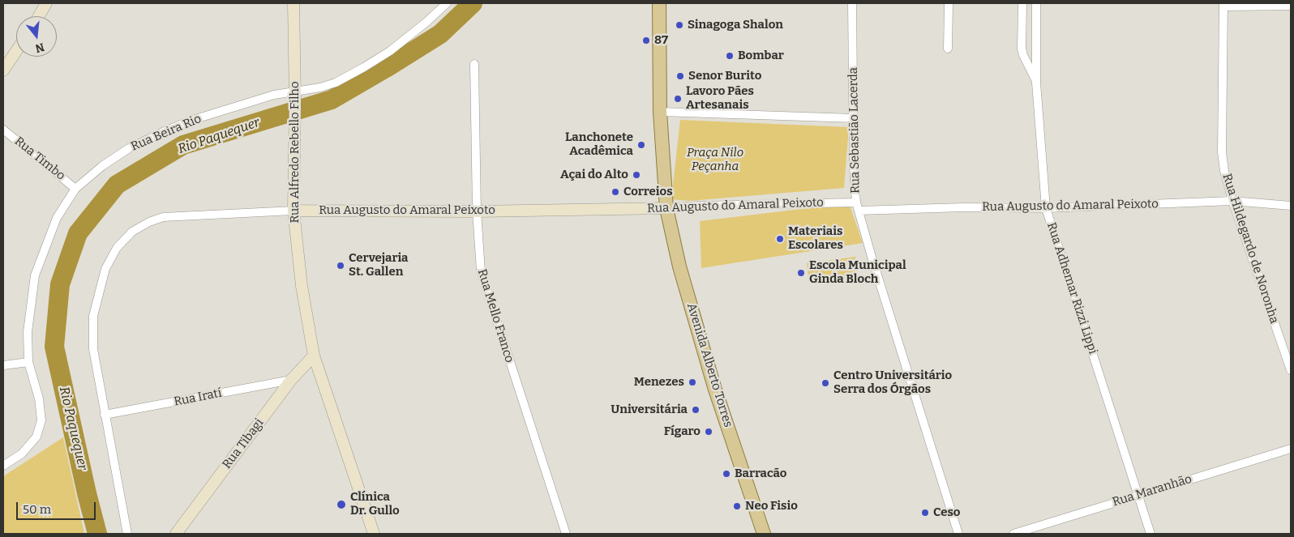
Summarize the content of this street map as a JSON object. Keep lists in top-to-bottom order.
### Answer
{
  "streets": {
    "main road": ["Avenida Alberto Torres"],
    "street": [
      "Rua Sebastião Lacerda",
      "Rua Beira Rio",
      "Rua Alfredo Rebello Filho",
      "Rua Timbo",
      "Rua Augusto do Amaral Peixoto",
      "Rua Hildegardo de Noronha",
      "Rua Adhemar Rizzi Lippi",
      "Rua Mello Franco",
      "Rua Iratí",
      "Rua Tibagi",
      "Rua Maranhão"
    ]
  },
  "crossings": [
    ["Rua Sebastião Lacerda", "Rua Augusto do Amaral Peixoto"],
    ["Rua Beira Rio", "Rua Alfredo Rebello Filho"],
    ["Rua Beira Rio", "Rua Timbo"],
    ["Rua Alfredo Rebello Filho", "Rua Augusto do Amaral Peixoto"],
    ["Rua Alfredo Rebello Filho", "Rua Tibagi"],
    ["Rua Augusto do Amaral Peixoto", "Rua Hildegardo de Noronha"],
    ["Rua Augusto do Amaral Peixoto", "Rua Adhemar Rizzi Lippi"],
    ["Rua Augusto do Amaral Peixoto", "Rua Mello Franco"],
    ["Rua Augusto do Amaral Peixoto", "Avenida Alberto Torres"],
    ["Rua Augusto do Amaral Peixoto", "Rua Iratí"],
    ["Rua Adhemar Rizzi Lippi", "Rua Maranhão"],
    ["Rua Iratí", "Rua Tibagi"]
  ],
  "water": ["Rio Paquequer"],
  "parks": ["Praça Nilo Peçanha"],
  "places": [
    "Sinagoga Shalon",
    "87",
    "Bombar",
    "Senor Burito",
    "Lavoro Pães Artesanais",
    "Lanchonete Acadêmica",
    "Açai do Alto",
    "Correios",
    "Materiais Escolares",
    "Cervejaria St. Gallen",
    "Escola Municipal Ginda Bloch",
    "Menezes",
    "Centro Universitário Serra dos Órgãos",
    "Universitária",
    "Fígaro",
    "Barracão",
    "Clínica Dr. Gullo",
    "Neo Fisio",
    "Ceso"
  ],
  "scale_bar": "50 m",
  "north": "bottom"
}
